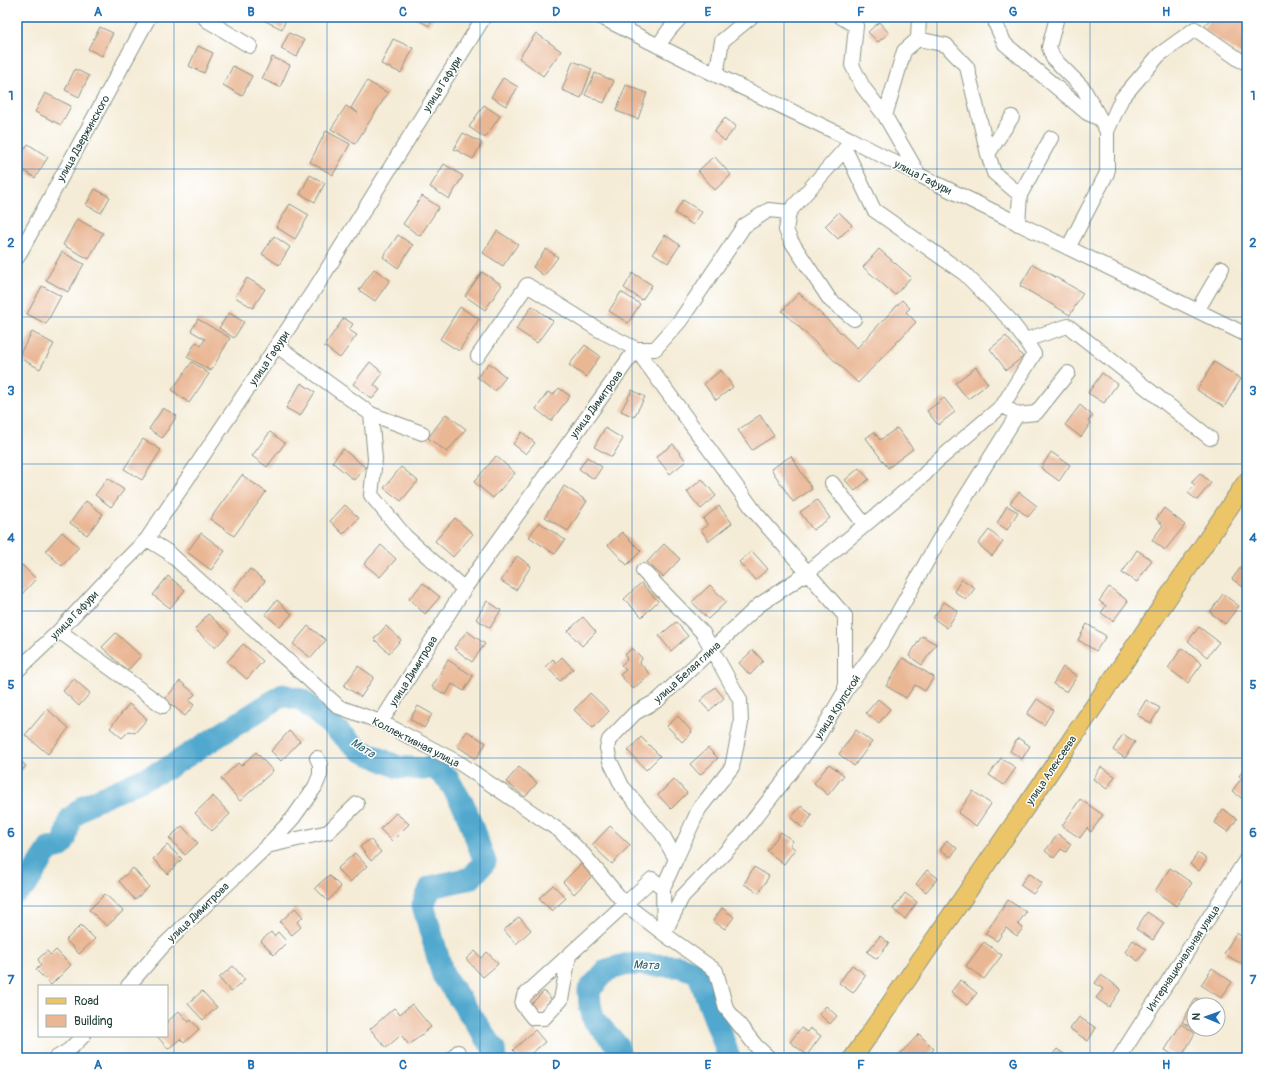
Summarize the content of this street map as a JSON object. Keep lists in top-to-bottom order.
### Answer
{
  "streets": {
    "main road": ["улица Алексеева"],
    "street": [
      "улица Гафури",
      "улица Дзержинского",
      "улица Димитрова",
      "улица Белая глина",
      "улица Крупской",
      "Коллективная улица",
      "Интернациональная улица"
    ]
  },
  "crossings": [
    ["улица Гафури", "Коллективная улица"],
    ["улица Димитрова", "Коллективная улица"]
  ],
  "water": ["Мата"],
  "legend": ["Road", "Building"],
  "north": "left",
  "grid": {
    "columns": [
      "A",
      "B",
      "C",
      "D",
      "E",
      "F",
      "G",
      "H"
    ],
    "rows": [
      "1",
      "2",
      "3",
      "4",
      "5",
      "6",
      "7"
    ]
  }
}
